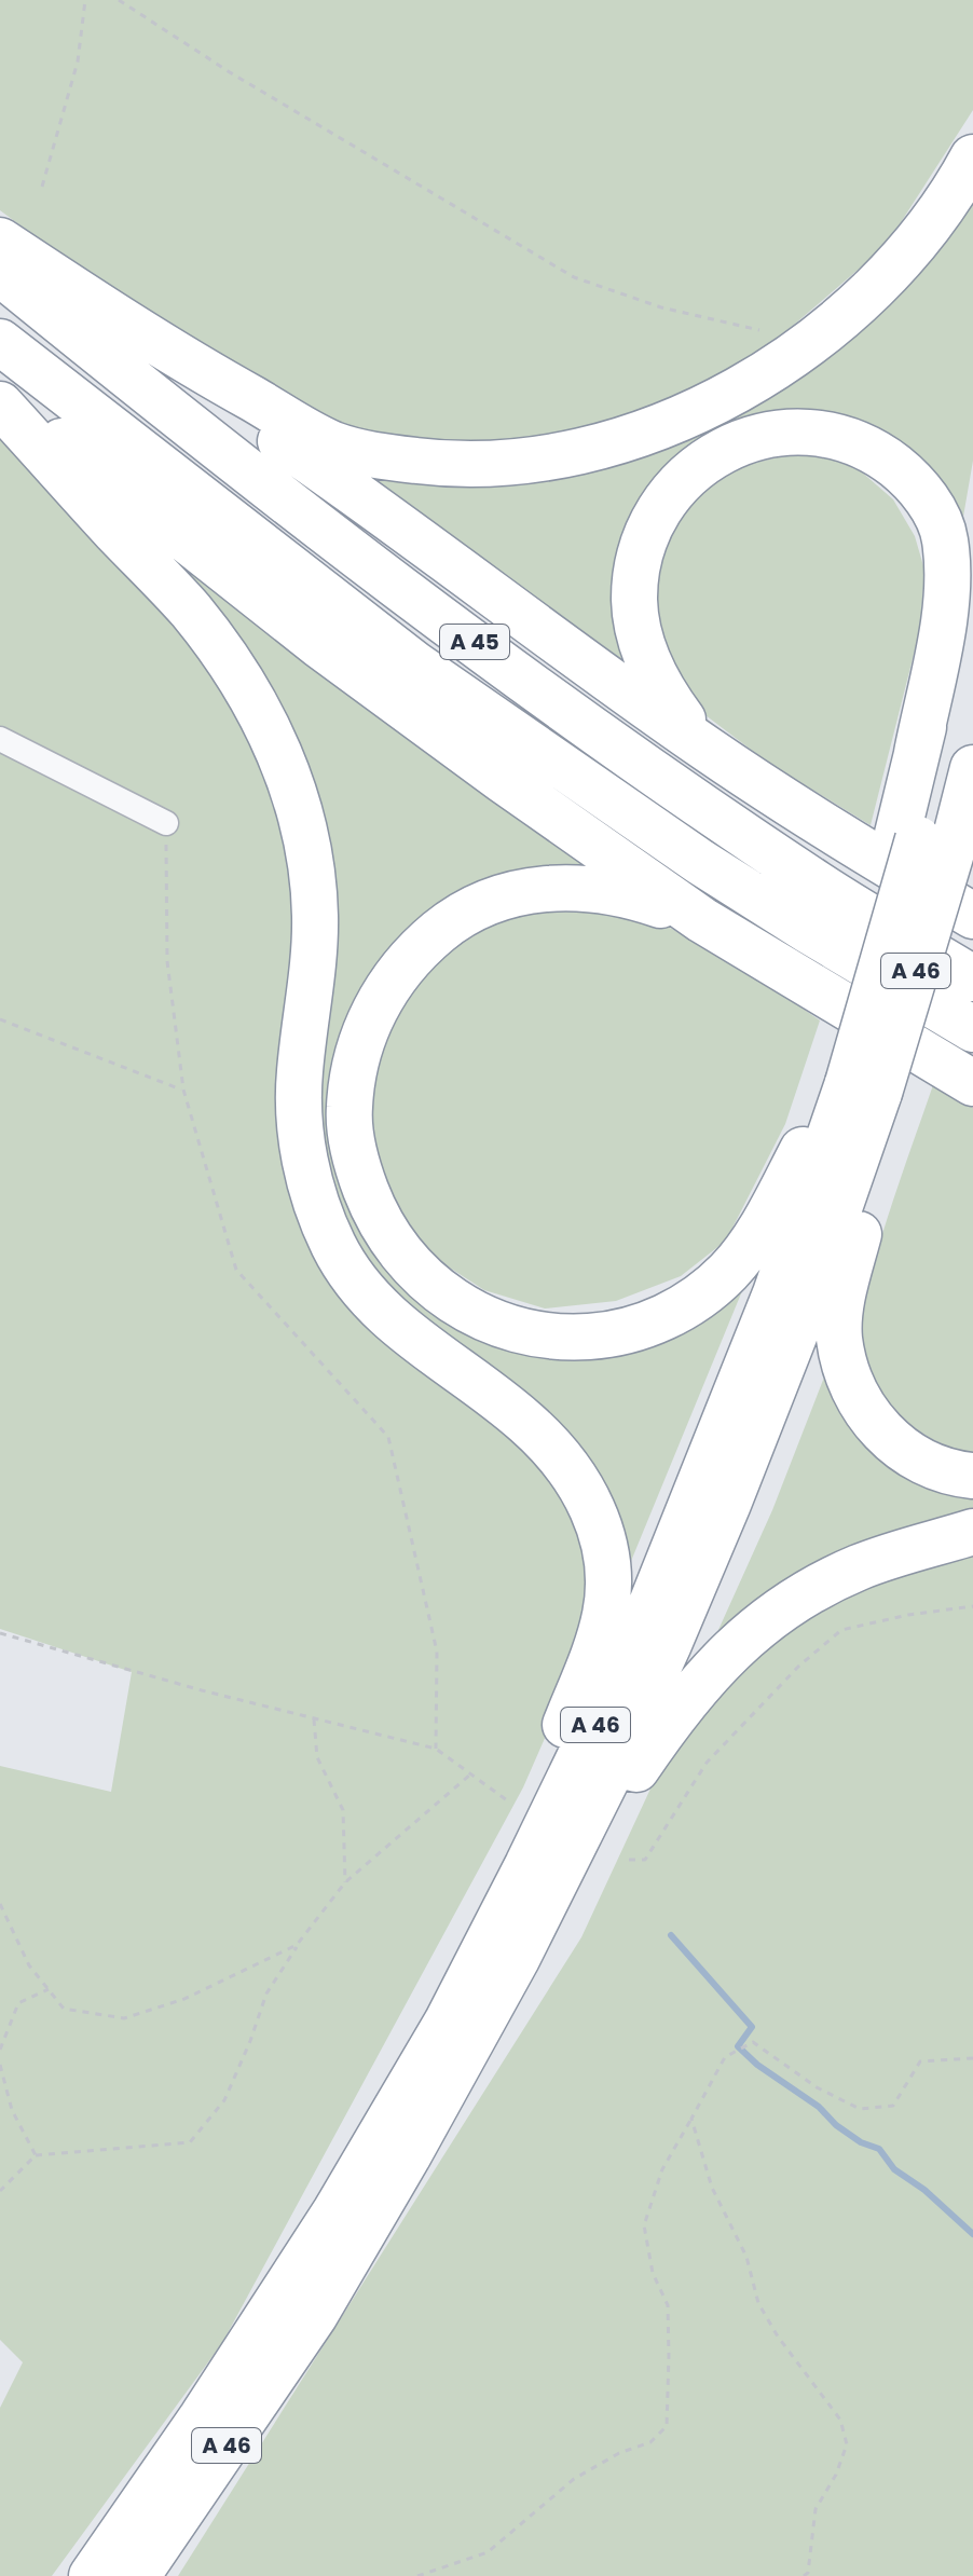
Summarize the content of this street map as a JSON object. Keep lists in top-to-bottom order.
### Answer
{
  "streets": {
    "highway": ["A 45", "A 46"]
  }
}
